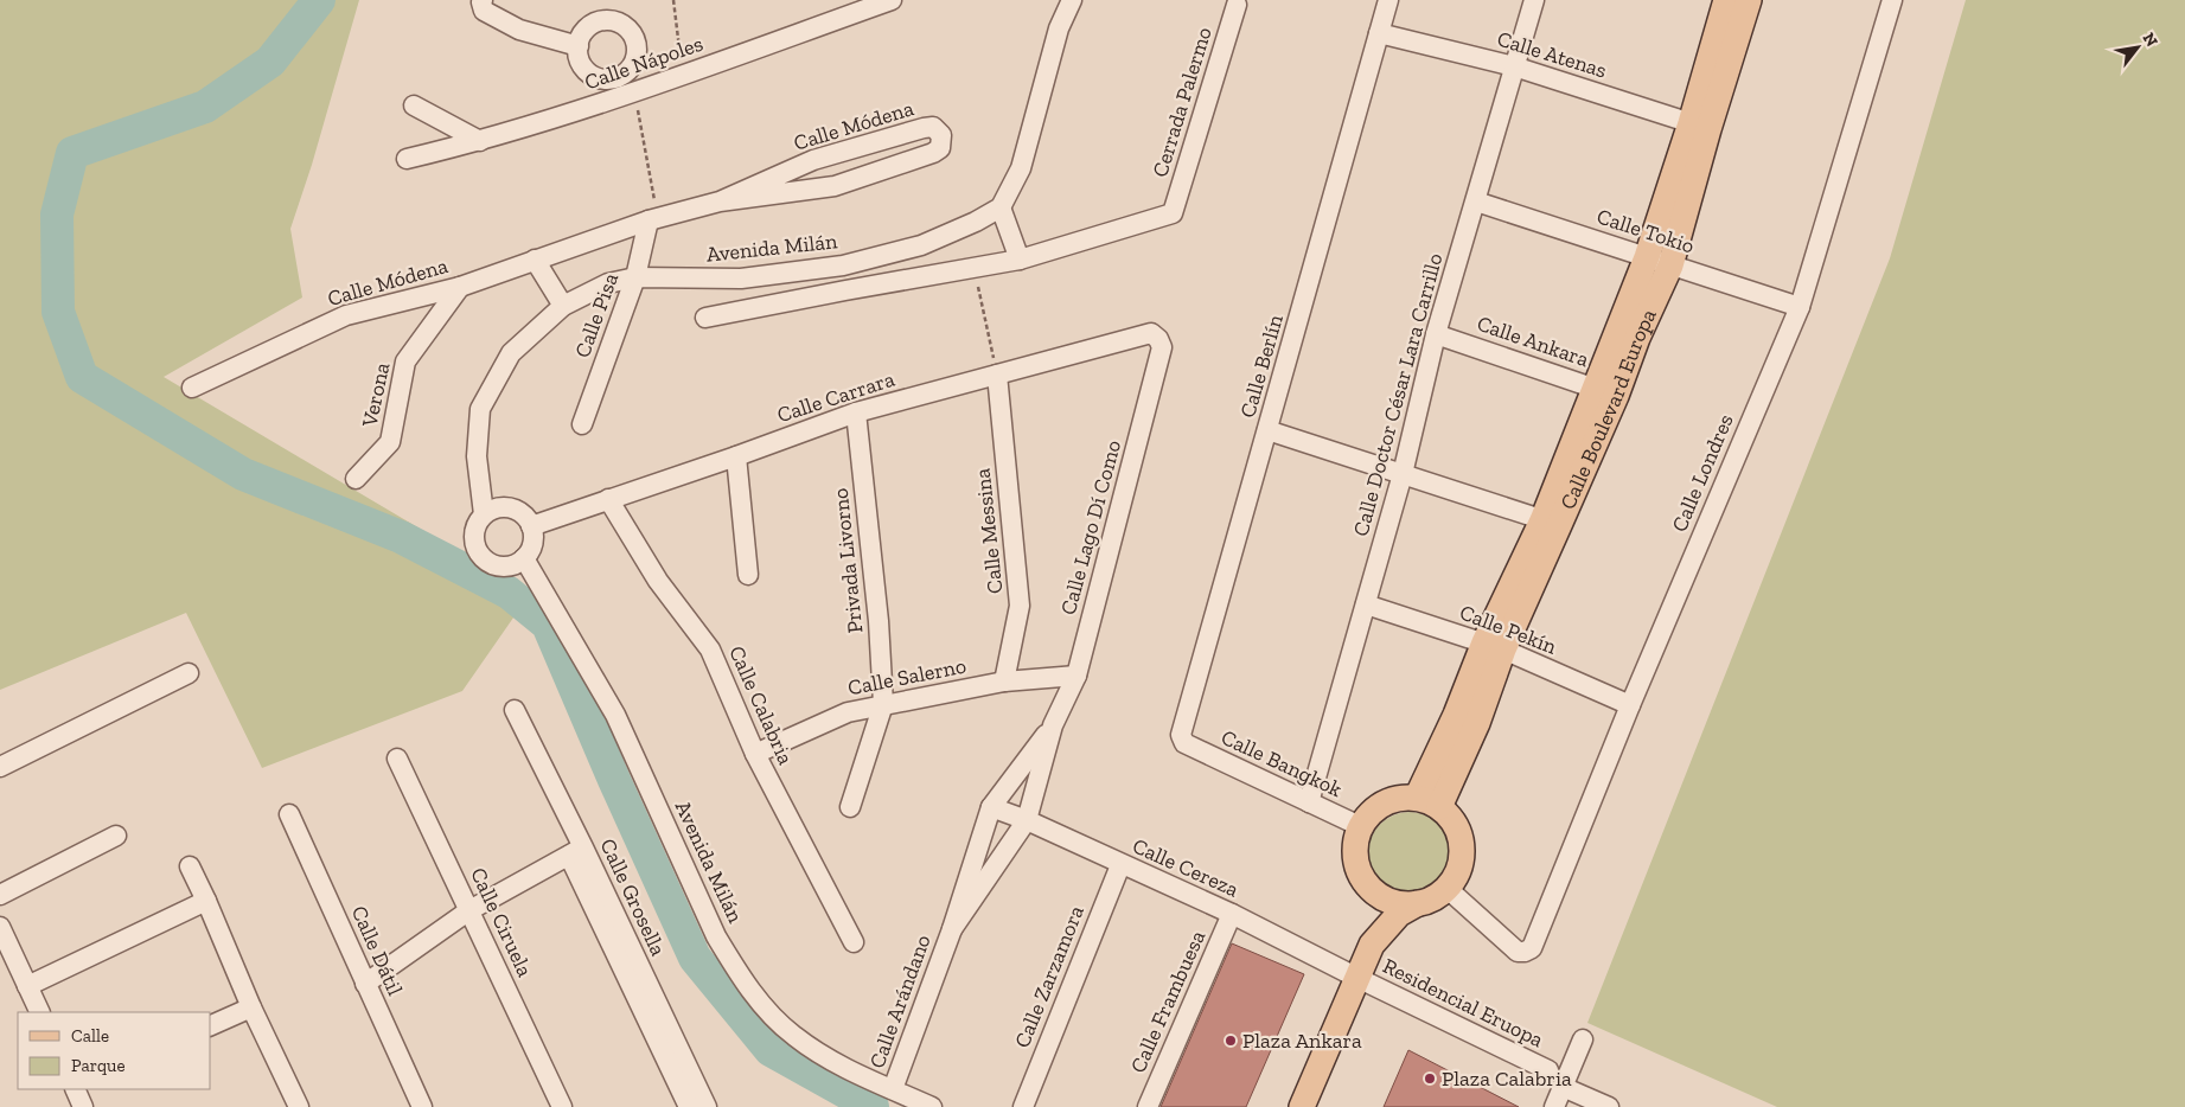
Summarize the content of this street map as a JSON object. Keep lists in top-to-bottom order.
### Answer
{
  "streets": {
    "main road": ["Calle Boulevard Europa"],
    "street": [
      "Calle Atenas",
      "Calle Nápoles",
      "Cerrada Palermo",
      "Calle Módena",
      "Calle Tokio",
      "Avenida Milán",
      "Calle Pisa",
      "Calle Ankara",
      "Calle Berlín",
      "Verona",
      "Calle Doctor César Lara Carrillo",
      "Calle Carrara",
      "Calle Londres",
      "Calle Lago Dí Como",
      "Calle Messina",
      "Privada Livorno",
      "Calle Pekín",
      "Calle Salerno",
      "Calle Calabria",
      "Calle Bangkok",
      "Calle Cereza",
      "Calle Grosella",
      "Calle Ciruela",
      "Calle Dátil",
      "Calle Zarzamora",
      "Calle Arándano",
      "Calle Frambuesa",
      "Residencial Eruopa"
    ]
  },
  "crossings": [
    ["Calle Atenas", "Calle Berlín"],
    ["Calle Atenas", "Calle Doctor César Lara Carrillo"],
    ["Calle Atenas", "Calle Boulevard Europa"],
    ["Calle Módena", "Calle Pisa"],
    ["Calle Módena", "Verona"],
    ["Calle Tokio", "Calle Doctor César Lara Carrillo"],
    ["Calle Tokio", "Calle Boulevard Europa"],
    ["Calle Tokio", "Calle Londres"],
    ["Avenida Milán", "Calle Pisa"],
    ["Avenida Milán", "Calle Carrara"],
    ["Avenida Milán", "Calle Arándano"],
    ["Calle Ankara", "Calle Doctor César Lara Carrillo"],
    ["Calle Ankara", "Calle Boulevard Europa"],
    ["Calle Berlín", "Calle Bangkok"],
    ["Calle Doctor César Lara Carrillo", "Calle Pekín"],
    ["Calle Doctor César Lara Carrillo", "Calle Bangkok"],
    ["Calle Carrara", "Calle Lago Dí Como"],
    ["Calle Carrara", "Calle Messina"],
    ["Calle Carrara", "Privada Livorno"],
    ["Calle Carrara", "Calle Calabria"],
    ["Calle Boulevard Europa", "Calle Londres"],
    ["Calle Boulevard Europa", "Calle Pekín"],
    ["Calle Boulevard Europa", "Calle Bangkok"],
    ["Calle Londres", "Calle Pekín"],
    ["Calle Londres", "Calle Bangkok"],
    ["Calle Lago Dí Como", "Calle Salerno"],
    ["Calle Lago Dí Como", "Calle Cereza"],
    ["Calle Lago Dí Como", "Calle Arándano"],
    ["Calle Messina", "Calle Salerno"],
    ["Privada Livorno", "Calle Salerno"],
    ["Calle Salerno", "Calle Calabria"],
    ["Calle Cereza", "Calle Zarzamora"],
    ["Calle Cereza", "Calle Arándano"],
    ["Calle Cereza", "Calle Frambuesa"],
    ["Calle Cereza", "Residencial Eruopa"]
  ],
  "places": ["Plaza Ankara", "Plaza Calabria"],
  "legend": ["Calle", "Parque"],
  "north": "top right"
}
